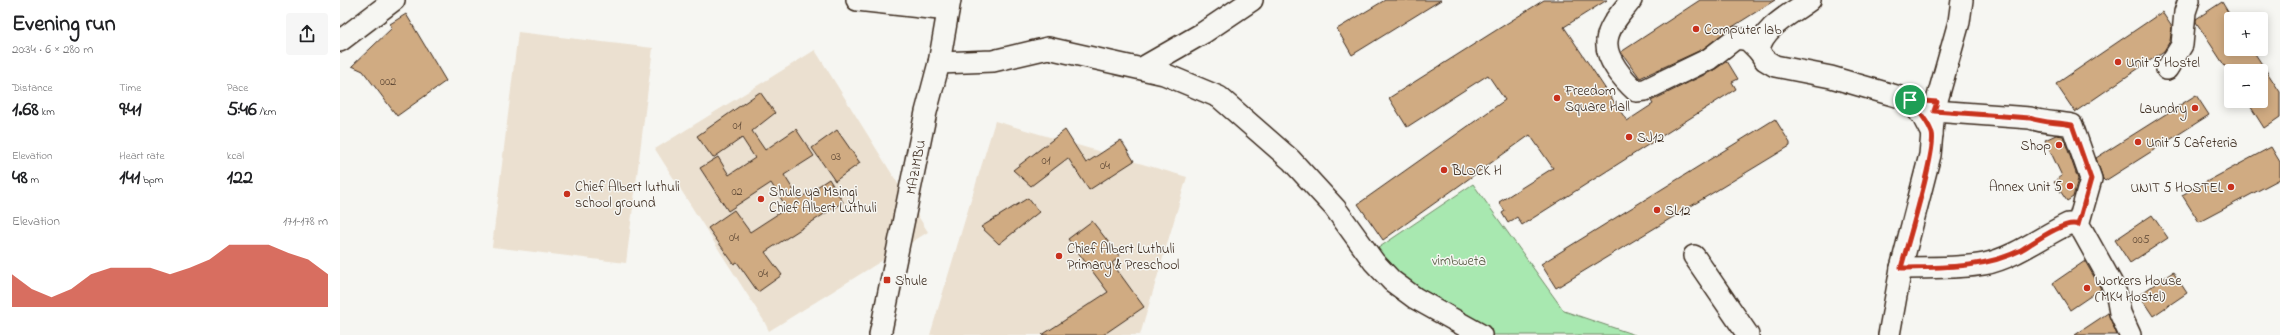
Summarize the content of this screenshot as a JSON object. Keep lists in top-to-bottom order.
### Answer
{
  "streets": {
    "street": ["MAZIMBU"]
  },
  "parks": ["vimbweta"],
  "places": {
    "other": [
      "Computer lab",
      "Unit 5 Hostel",
      "Freedom Square Hall",
      "Laundry",
      "SJ12",
      "Unit 5 Cafeteria",
      "Shop",
      "BLOCK H",
      "Annex Unit 5",
      "UNIT 5 HOSTEL",
      "Chief Albert luthuli school ground",
      "Shule ya Msingi Chief Albert Luthuli",
      "SL12",
      "Chief Albert Luthuli Primary & Preschool",
      "Workers House (MK4 Hostel)"
    ],
    "transit": ["Shule"]
  },
  "house_numbers": [
    "002",
    "01",
    "03",
    "01",
    "04",
    "02",
    "04",
    "005",
    "04"
  ],
  "page": {
    "heading": ["Evening run", "20:34 · 6 × 280 m"],
    "map_buttons": ["+", "−"],
    "stats": [
      ["Distance", "1.68 km"],
      ["Time", "9:41"],
      ["Pace", "5:46 /km"],
      ["Elevation", "48 m"],
      ["Heart rate", "141 bpm"],
      ["kcal", "122"]
    ],
    "chart": ["Elevation", "171–178 m"]
  }
}
